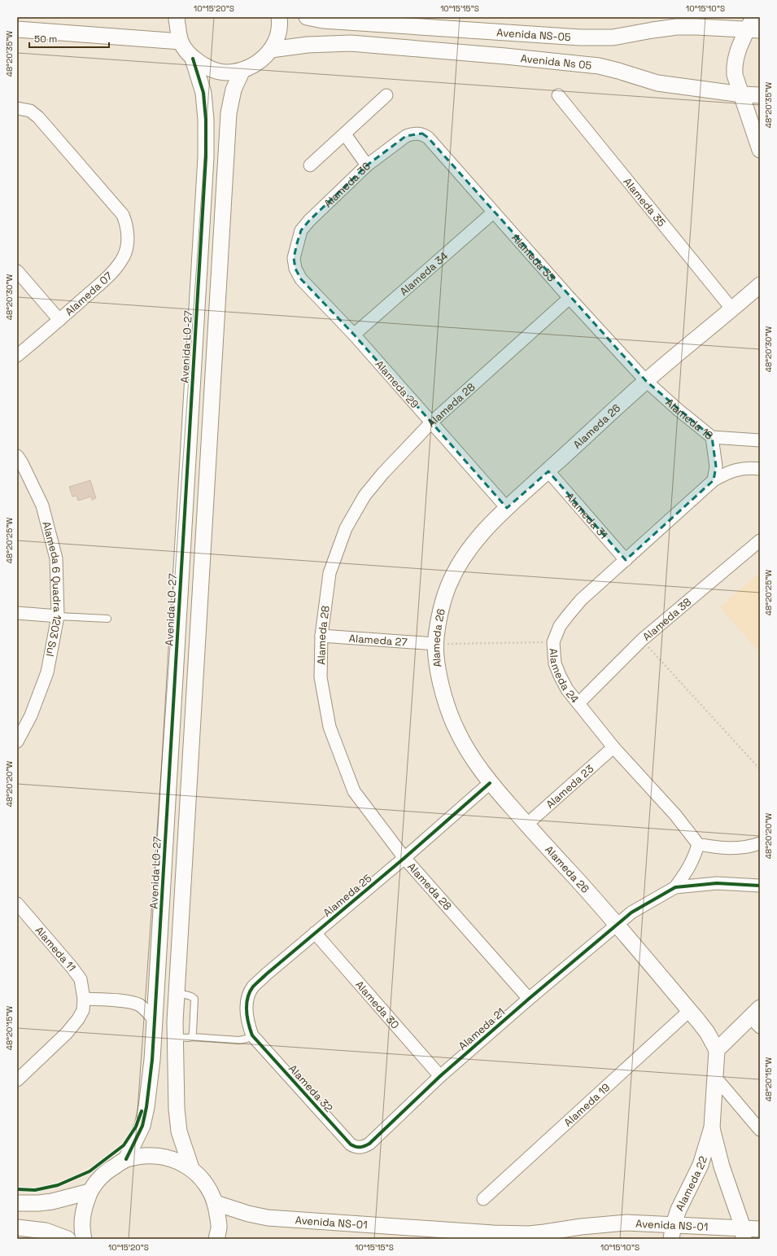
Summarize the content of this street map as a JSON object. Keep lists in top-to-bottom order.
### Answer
{
  "streets": {
    "street": [
      "Avenida NS-05",
      "Avenida Ns 05",
      "Alameda 36",
      "Alameda 35",
      "Alameda 33",
      "Alameda 34",
      "Alameda 07",
      "Avenida LO-27",
      "Alameda 29",
      "Alameda 28",
      "Alameda 18",
      "Alameda 26",
      "Alameda 31",
      "Alameda 6 Quadra 1203 Sul",
      "Alameda 38",
      "Alameda 27",
      "Alameda 24",
      "Alameda 23",
      "Alameda 25",
      "Alameda 11",
      "Alameda 30",
      "Alameda 21",
      "Alameda 32",
      "Alameda 19",
      "Alameda 22",
      "Avenida NS-01"
    ]
  },
  "crossings": [
    ["Alameda 36", "Alameda 33"],
    ["Alameda 36", "Alameda 29"],
    ["Alameda 35", "Alameda 26"],
    ["Alameda 33", "Alameda 34"],
    ["Alameda 33", "Alameda 28"],
    ["Alameda 33", "Alameda 18"],
    ["Alameda 33", "Alameda 26"],
    ["Alameda 34", "Alameda 29"],
    ["Alameda 29", "Alameda 28"],
    ["Alameda 29", "Alameda 26"],
    ["Alameda 28", "Alameda 27"],
    ["Alameda 28", "Alameda 25"],
    ["Alameda 28", "Alameda 21"],
    ["Alameda 18", "Alameda 26"],
    ["Alameda 26", "Alameda 31"],
    ["Alameda 26", "Alameda 27"],
    ["Alameda 26", "Alameda 23"],
    ["Alameda 26", "Alameda 25"],
    ["Alameda 26", "Alameda 21"],
    ["Alameda 26", "Alameda 19"],
    ["Alameda 26", "Alameda 22"],
    ["Alameda 31", "Alameda 24"],
    ["Alameda 38", "Alameda 24"],
    ["Alameda 24", "Alameda 23"],
    ["Alameda 25", "Alameda 30"],
    ["Alameda 25", "Alameda 32"],
    ["Alameda 30", "Alameda 21"],
    ["Alameda 21", "Alameda 32"],
    ["Alameda 22", "Avenida NS-01"]
  ],
  "scale_bar": "50 m",
  "coordinates": [
    "10°15'20\"S",
    "10°15'15\"S",
    "10°15'10\"S",
    "48°20'35\"W",
    "48°20'30\"W",
    "48°20'25\"W",
    "48°20'20\"W",
    "48°20'15\"W"
  ]
}
